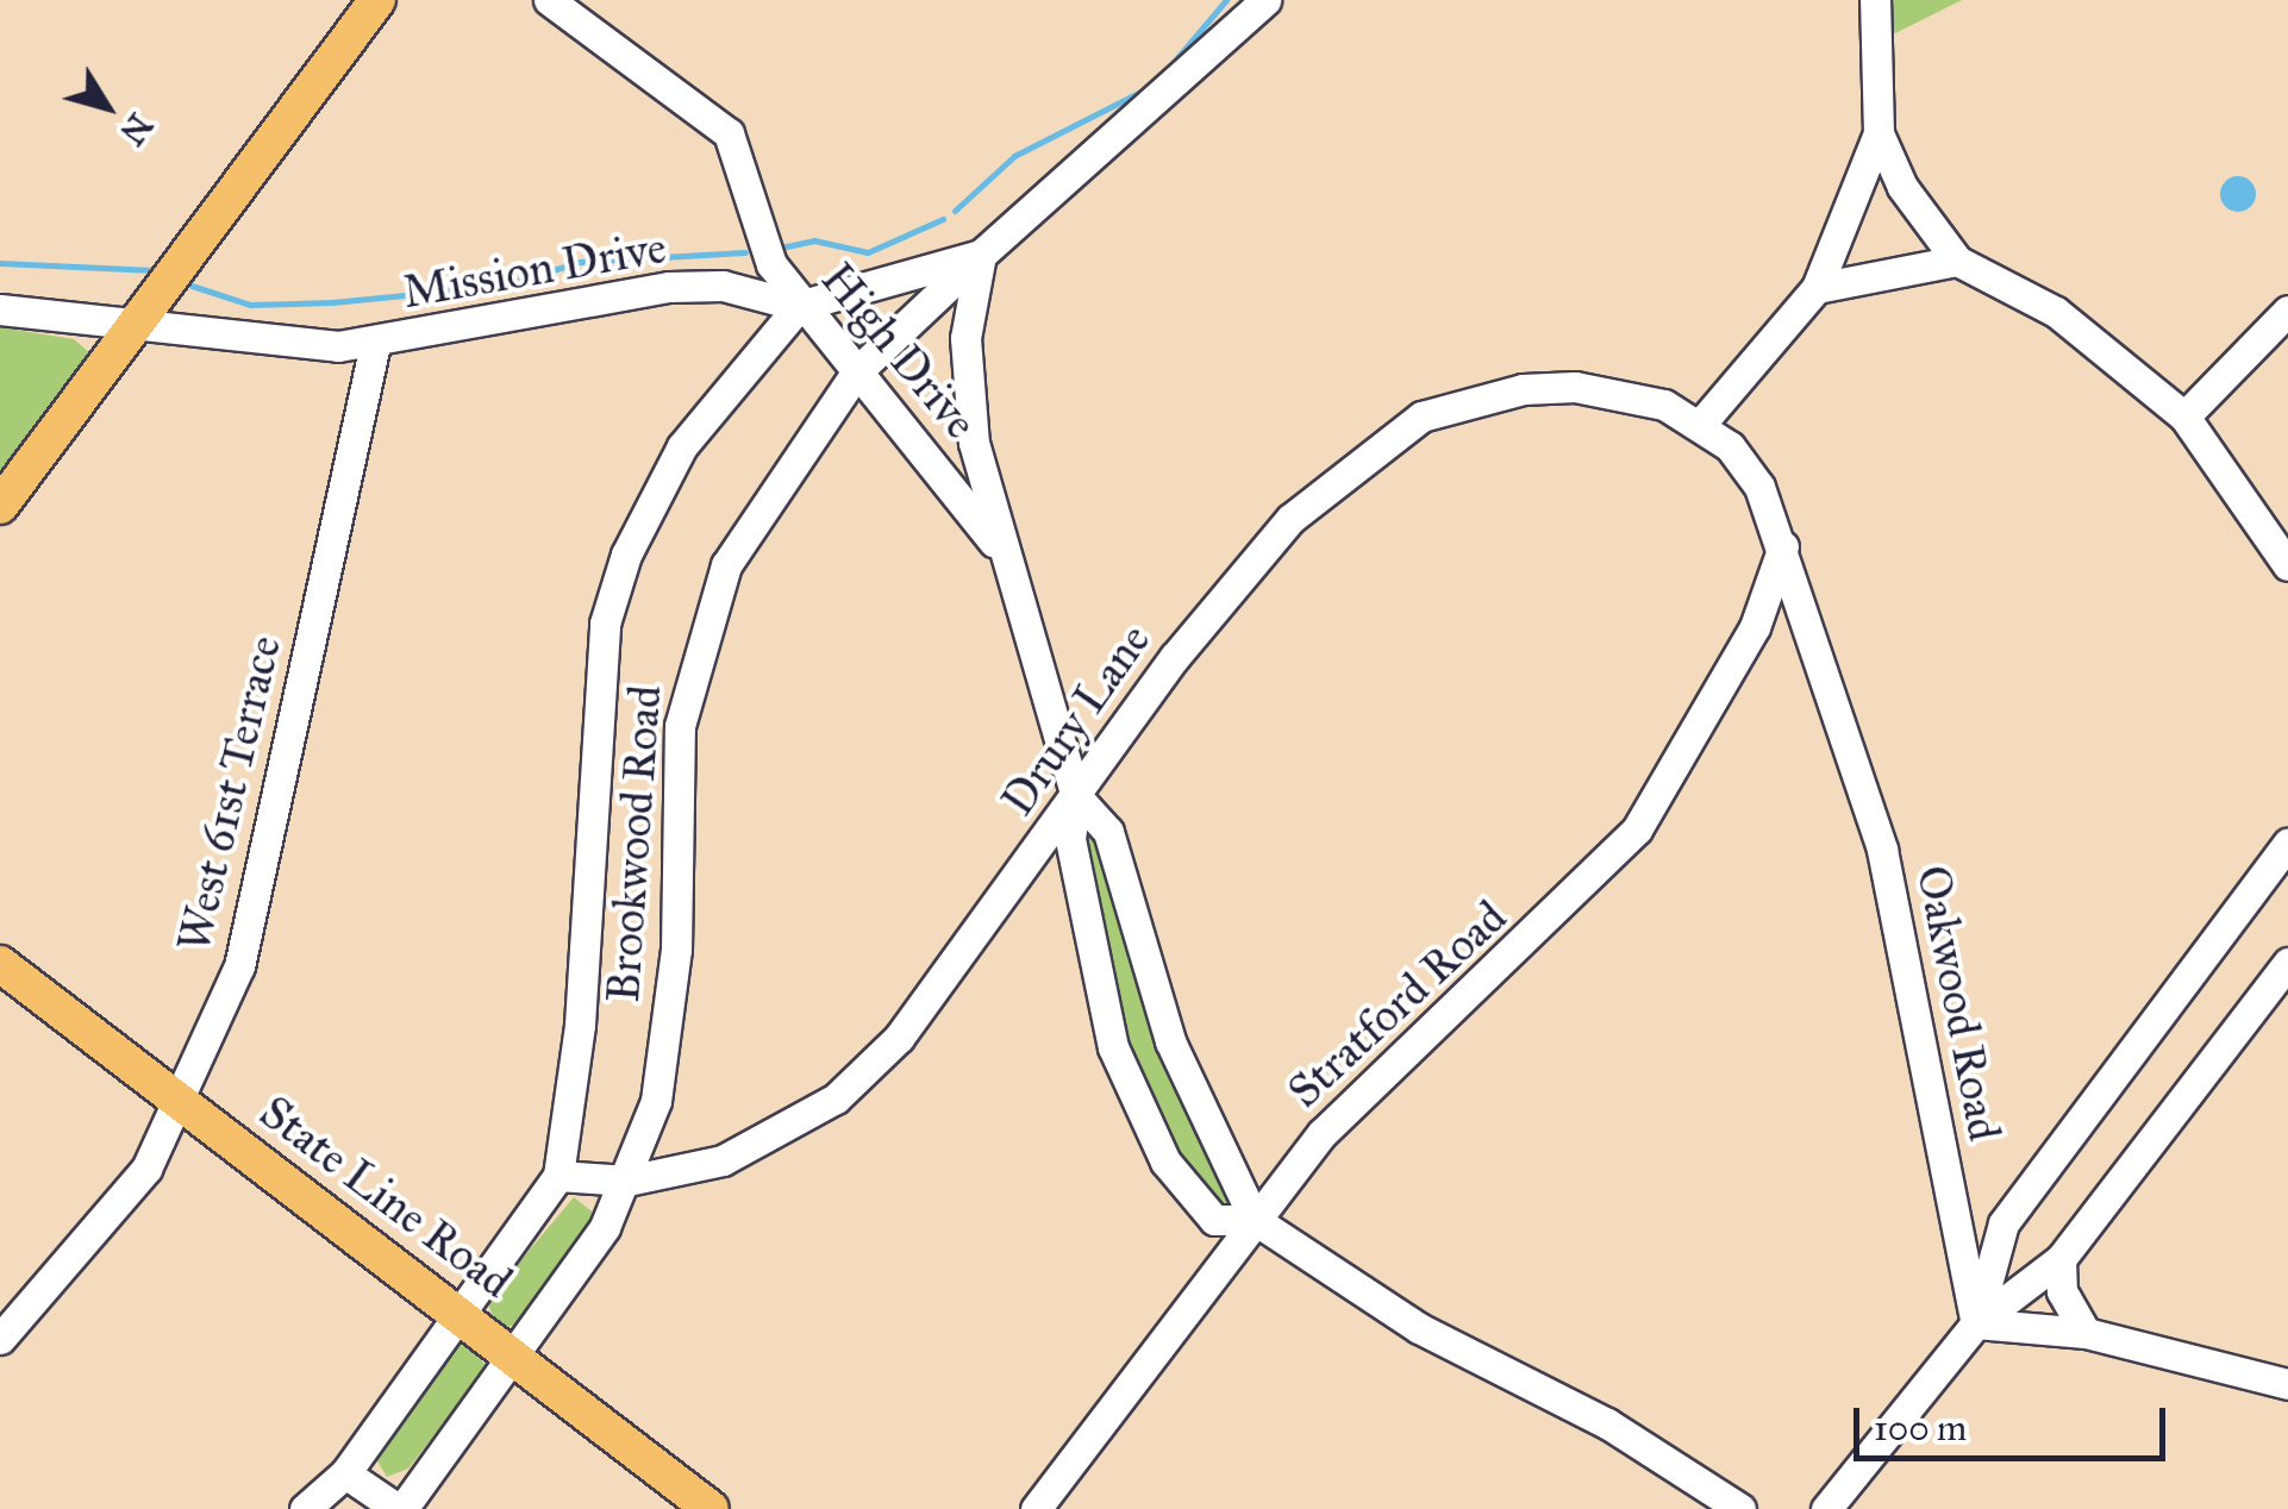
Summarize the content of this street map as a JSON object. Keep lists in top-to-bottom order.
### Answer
{
  "streets": {
    "main road": ["State Line Road"],
    "street": [
      "Mission Drive",
      "High Drive",
      "Drury Lane",
      "West 61st Terrace",
      "Brookwood Road",
      "Oakwood Road",
      "Stratford Road"
    ]
  },
  "crossings": [
    ["Mission Drive", "High Drive"],
    ["Mission Drive", "West 61st Terrace"],
    ["Mission Drive", "Brookwood Road"],
    ["High Drive", "Drury Lane"],
    ["High Drive", "Brookwood Road"],
    ["High Drive", "Stratford Road"],
    ["Drury Lane", "Brookwood Road"],
    ["Drury Lane", "Oakwood Road"],
    ["West 61st Terrace", "State Line Road"],
    ["Brookwood Road", "State Line Road"],
    ["Oakwood Road", "Stratford Road"]
  ],
  "scale_bar": "100 m",
  "north": "bottom right"
}
